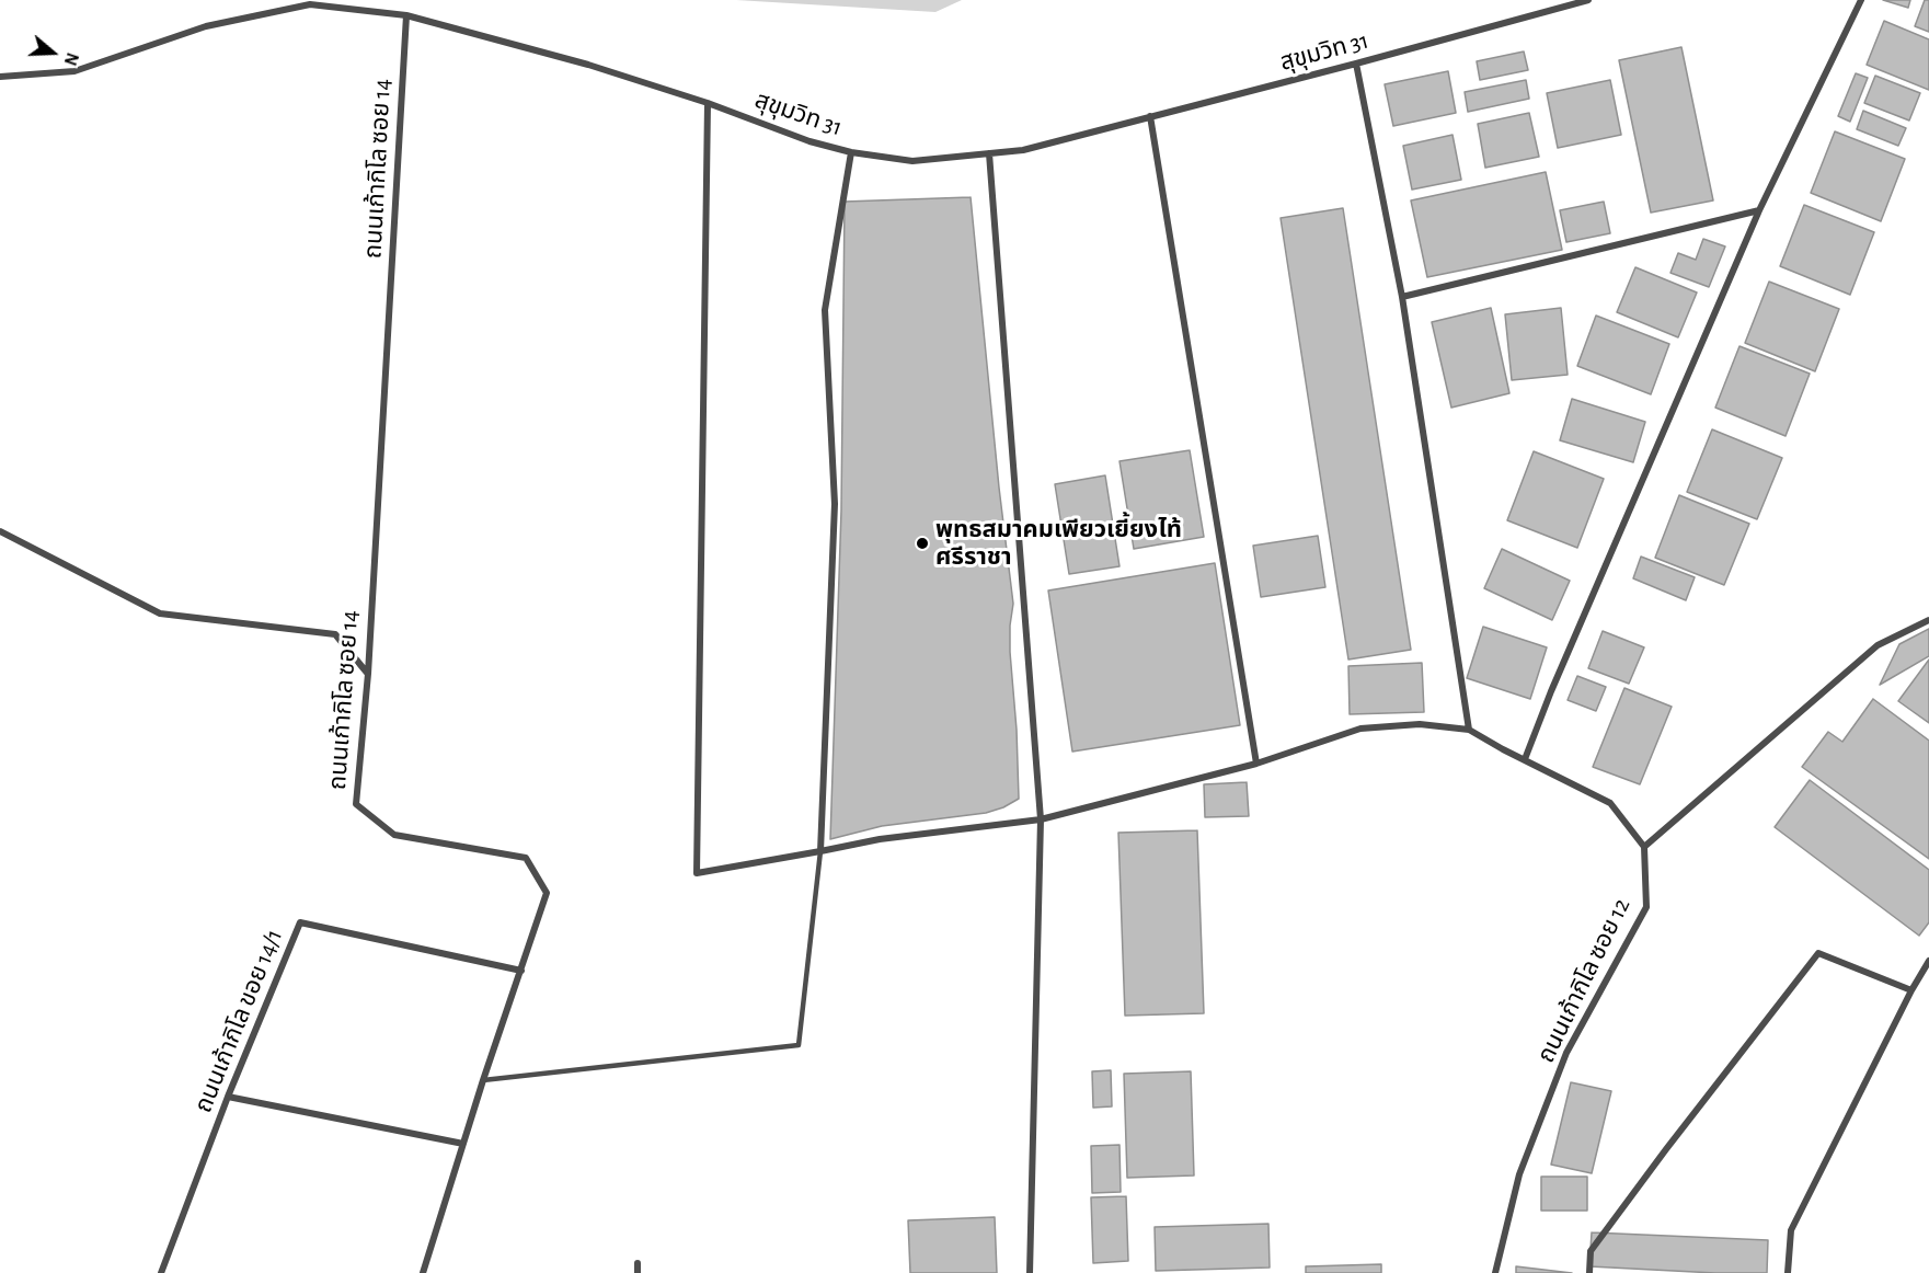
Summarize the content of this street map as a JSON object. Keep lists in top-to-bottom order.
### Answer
{
  "streets": {
    "street": [
      "สุขุมวิท 31",
      "ถนนเก้ากิโล ซอย 14",
      "ถนนเก้ากิโล ซอย 12",
      "ถนนเก้ากิโล ขอย 14/1"
    ]
  },
  "crossings": [
    ["สุขุมวิท 31", "ถนนเก้ากิโล ซอย 14"],
    ["ถนนเก้ากิโล ซอย 14", "ถนนเก้ากิโล ขอย 14/1"]
  ],
  "places": ["พุทธสมาคมเพียวเยี้ยงไท้ ศรีราชา"],
  "north": "right"
}
